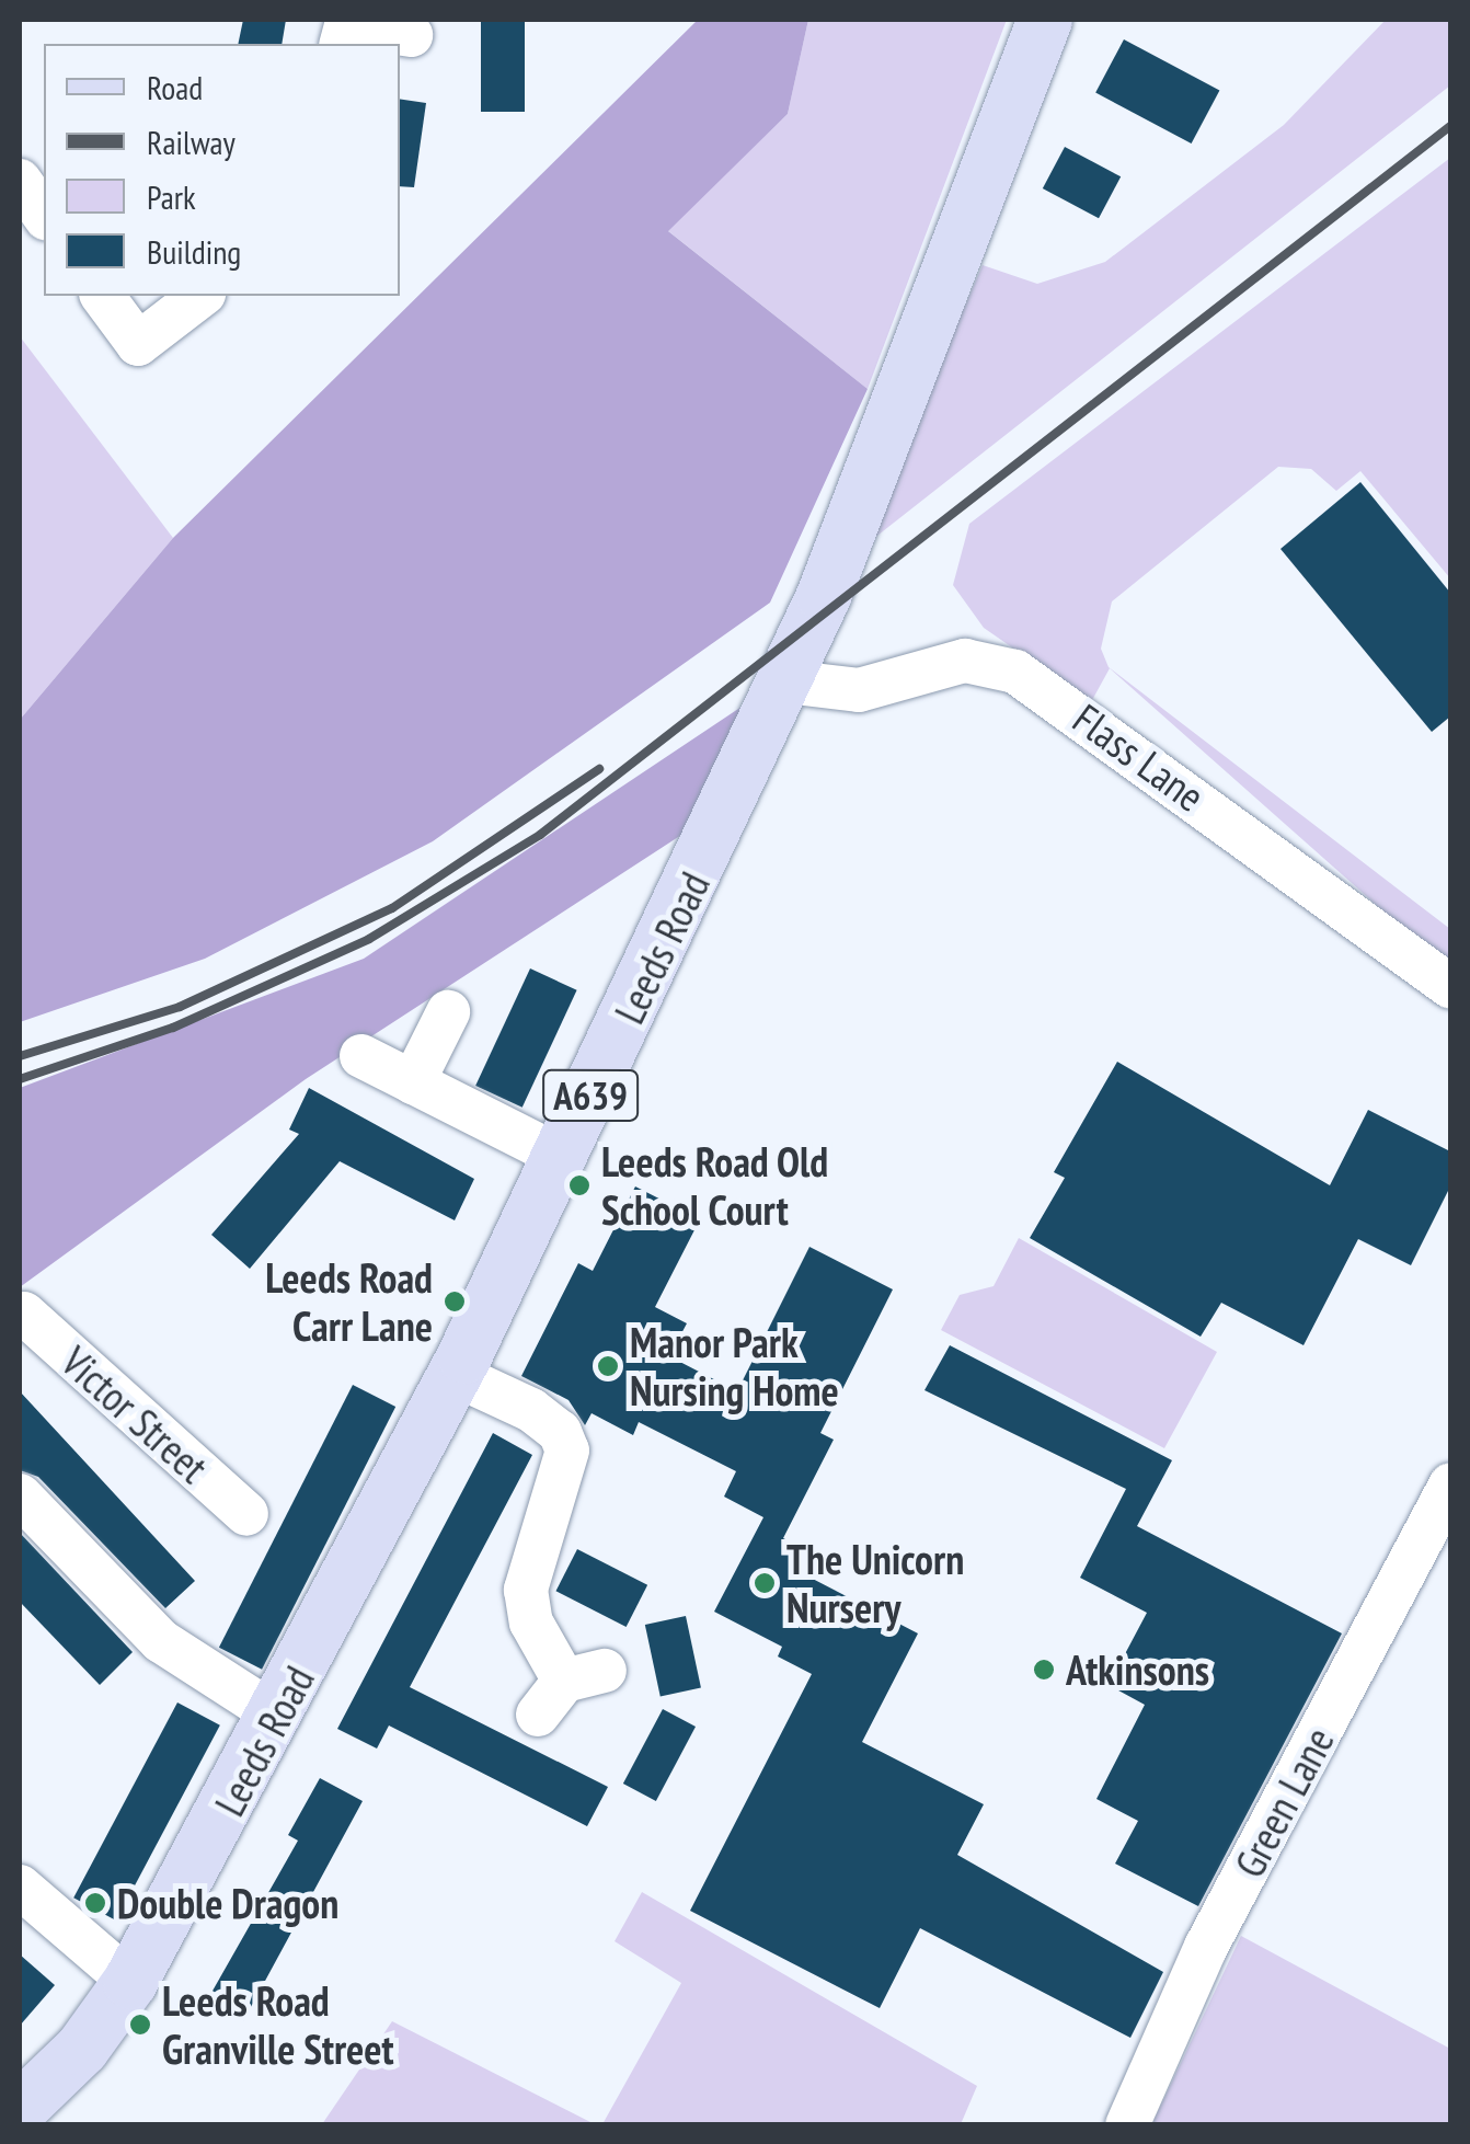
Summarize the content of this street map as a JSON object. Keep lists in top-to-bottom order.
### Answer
{
  "streets": {
    "main road": ["Leeds Road", "A639"],
    "street": ["Flass Lane", "Victor Street", "Green Lane"]
  },
  "crossings": [
    ["Flass Lane", "Leeds Road"]
  ],
  "places": [
    "Leeds Road Old School Court",
    "Leeds Road Carr Lane",
    "Manor Park Nursing Home",
    "The Unicorn Nursery",
    "Atkinsons",
    "Double Dragon",
    "Leeds Road Granville Street"
  ],
  "legend": [
    "Road",
    "Railway",
    "Park",
    "Building"
  ]
}
